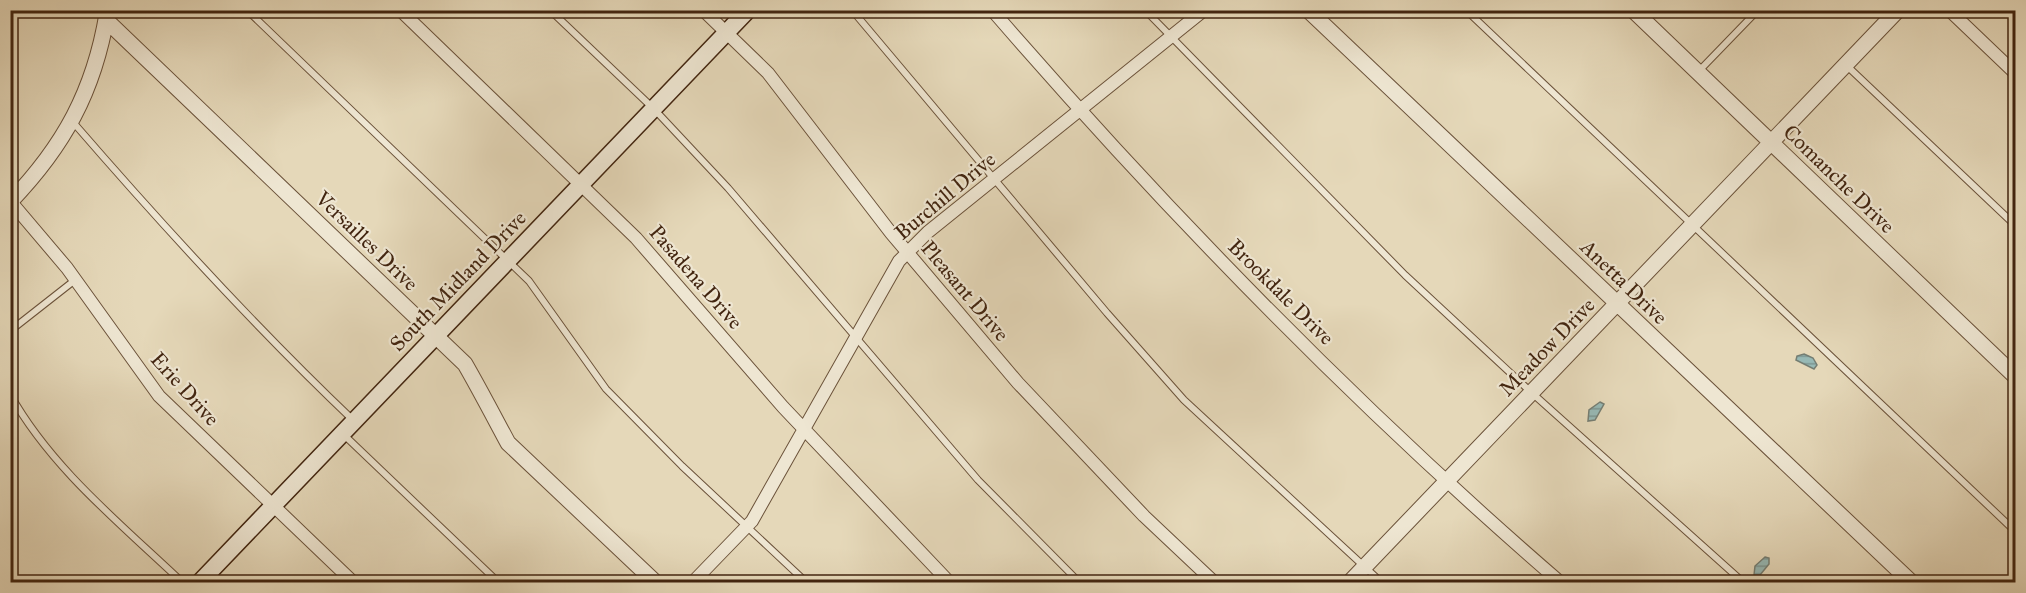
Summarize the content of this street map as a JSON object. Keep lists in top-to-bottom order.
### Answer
{
  "streets": {
    "main road": ["South Midland Drive"],
    "street": [
      "Comanche Drive",
      "Burchill Drive",
      "Versailles Drive",
      "Pasadena Drive",
      "Anetta Drive",
      "Pleasant Drive",
      "Brookdale Drive",
      "Meadow Drive",
      "Erie Drive"
    ]
  },
  "crossings": [
    ["Comanche Drive", "Meadow Drive"],
    ["Burchill Drive", "Pasadena Drive"],
    ["Burchill Drive", "Pleasant Drive"],
    ["Burchill Drive", "Brookdale Drive"],
    ["Versailles Drive", "South Midland Drive"],
    ["Pasadena Drive", "South Midland Drive"],
    ["South Midland Drive", "Pleasant Drive"],
    ["South Midland Drive", "Erie Drive"],
    ["Anetta Drive", "Meadow Drive"],
    ["Brookdale Drive", "Meadow Drive"]
  ]
}
